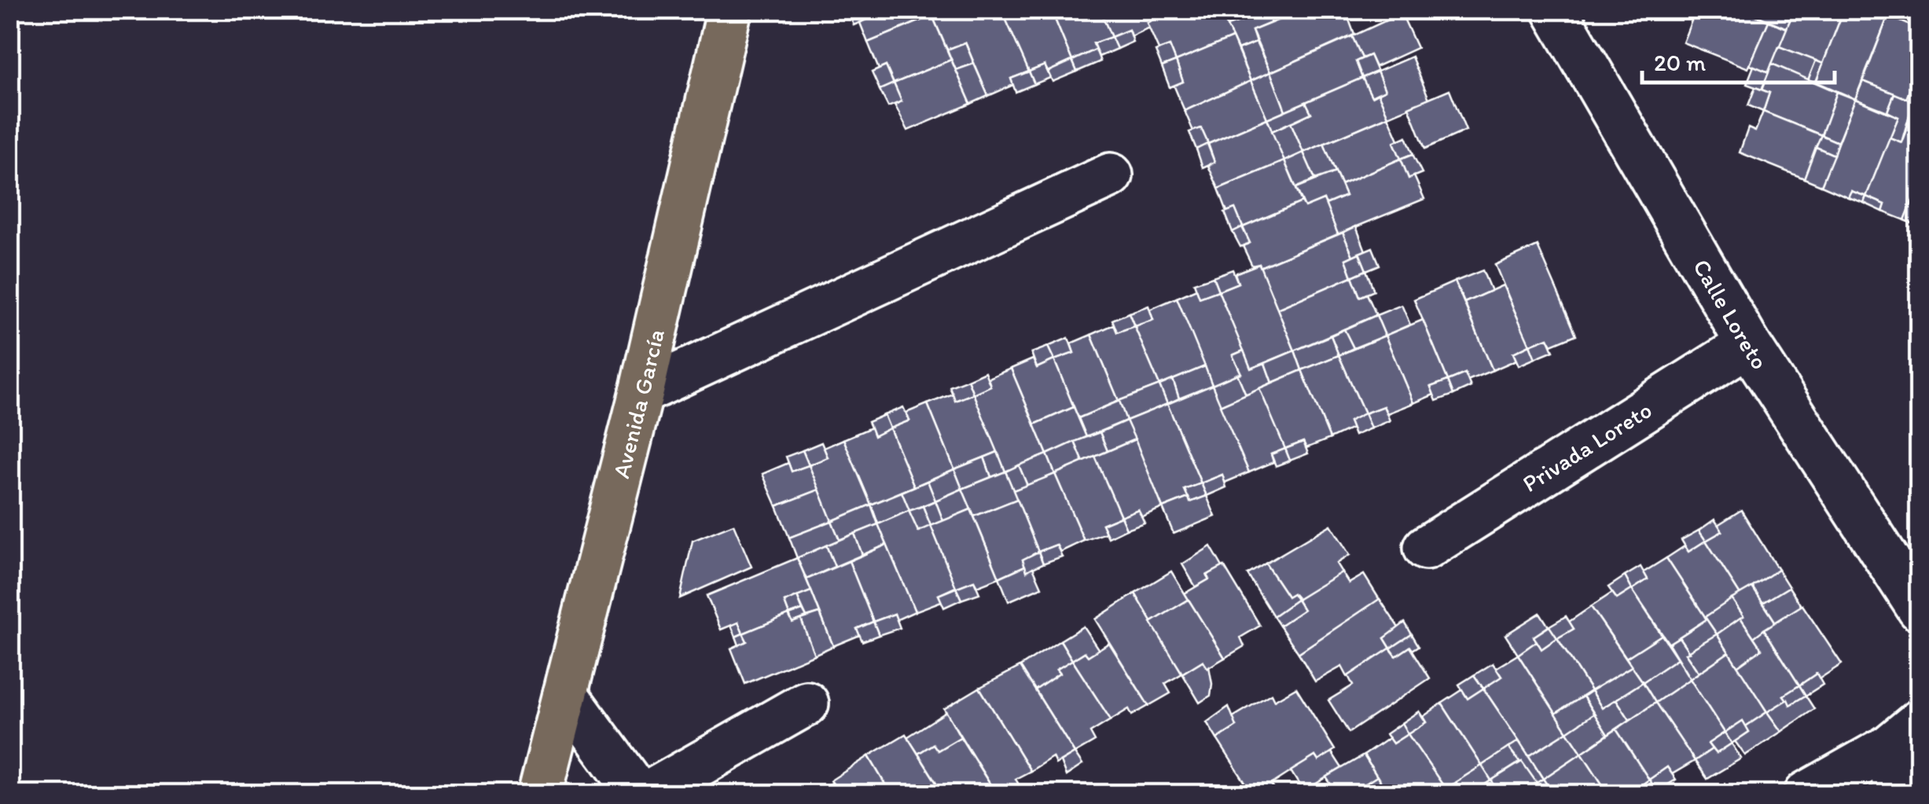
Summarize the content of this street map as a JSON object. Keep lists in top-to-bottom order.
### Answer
{
  "streets": {
    "main road": ["Avenida García"],
    "street": ["Calle Loreto", "Privada Loreto"]
  },
  "crossings": [
    ["Calle Loreto", "Privada Loreto"]
  ],
  "scale_bar": "20 m"
}
